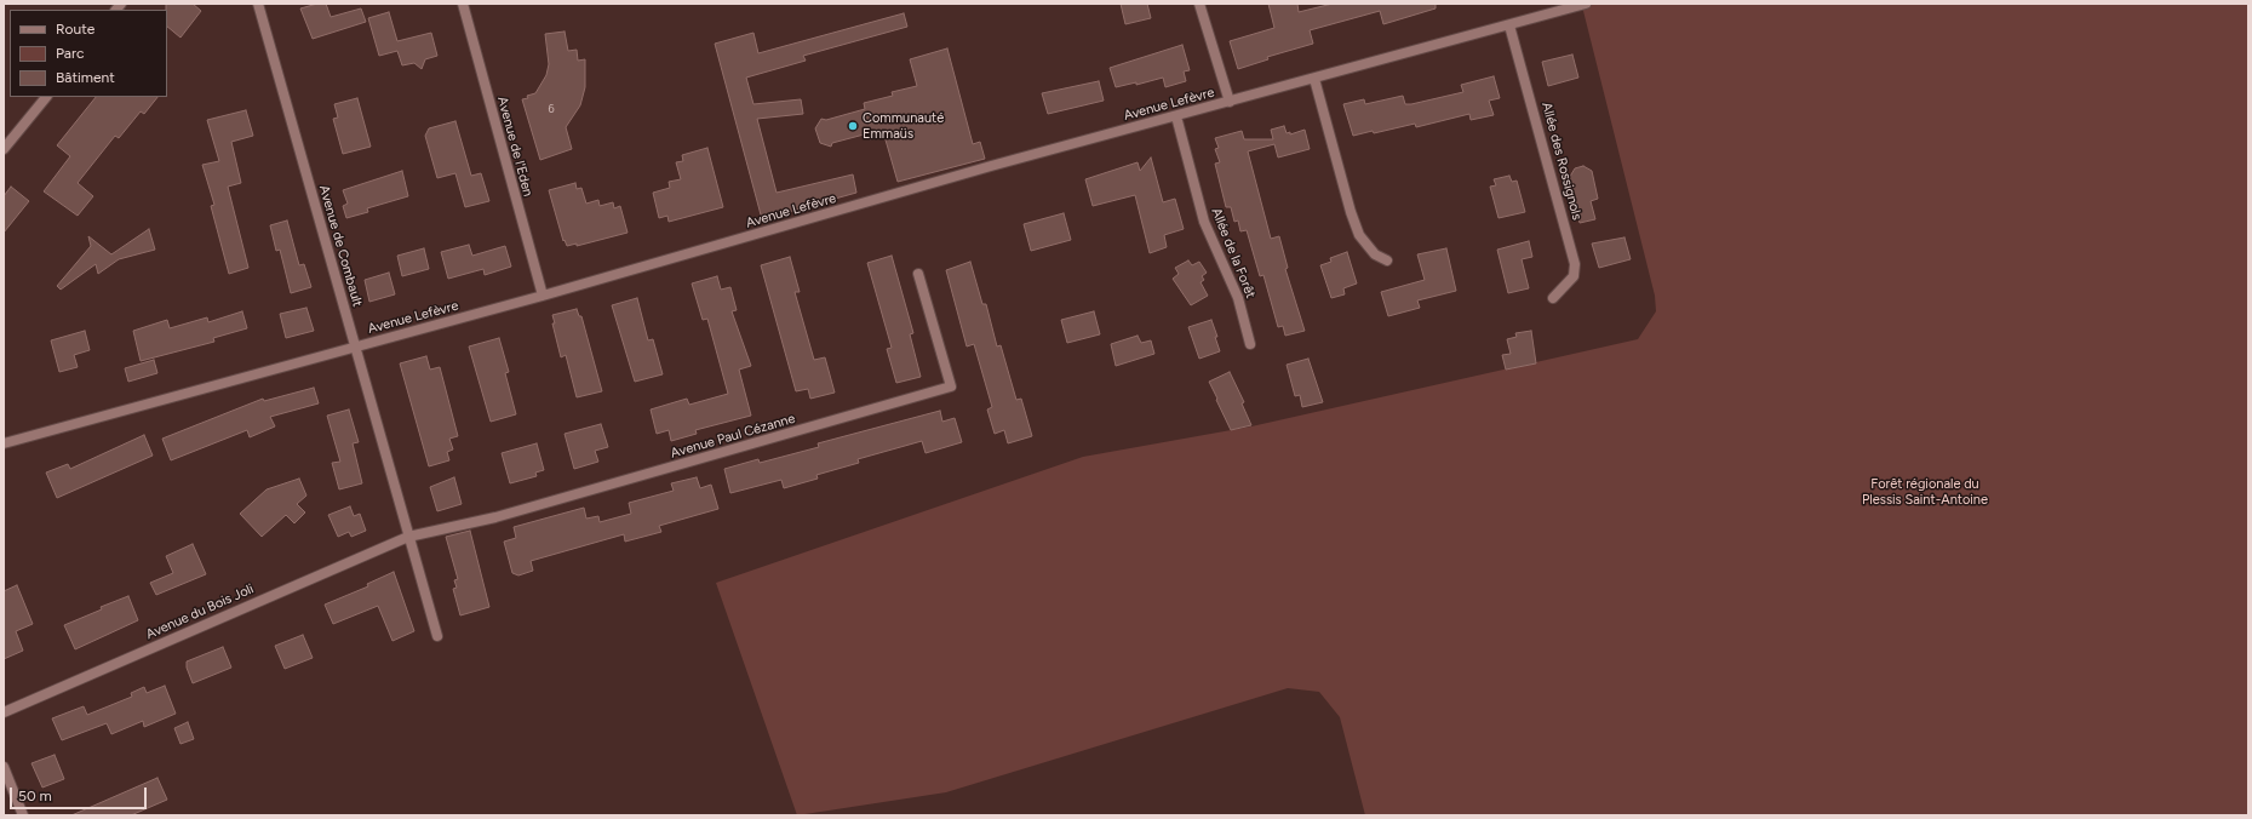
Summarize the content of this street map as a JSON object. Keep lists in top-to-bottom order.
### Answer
{
  "streets": {
    "street": [
      "Avenue Lefèvre",
      "Avenue de l'Eden",
      "Allée des Rossignols",
      "Avenue de Combault",
      "Allée de la Forêt",
      "Avenue Paul Cézanne",
      "Avenue du Bois Joli"
    ]
  },
  "crossings": [
    ["Avenue Lefèvre", "Avenue de l'Eden"],
    ["Avenue Lefèvre", "Allée des Rossignols"],
    ["Avenue Lefèvre", "Avenue de Combault"],
    ["Avenue Lefèvre", "Allée de la Forêt"],
    ["Avenue de Combault", "Avenue Paul Cézanne"],
    ["Avenue de Combault", "Avenue du Bois Joli"],
    ["Avenue Paul Cézanne", "Avenue du Bois Joli"]
  ],
  "parks": ["Forêt régionale du Plessis Saint-Antoine"],
  "places": ["Communauté Emmaüs"],
  "house_numbers": ["6"],
  "legend": ["Route", "Parc", "Bâtiment"],
  "scale_bar": "50 m"
}
